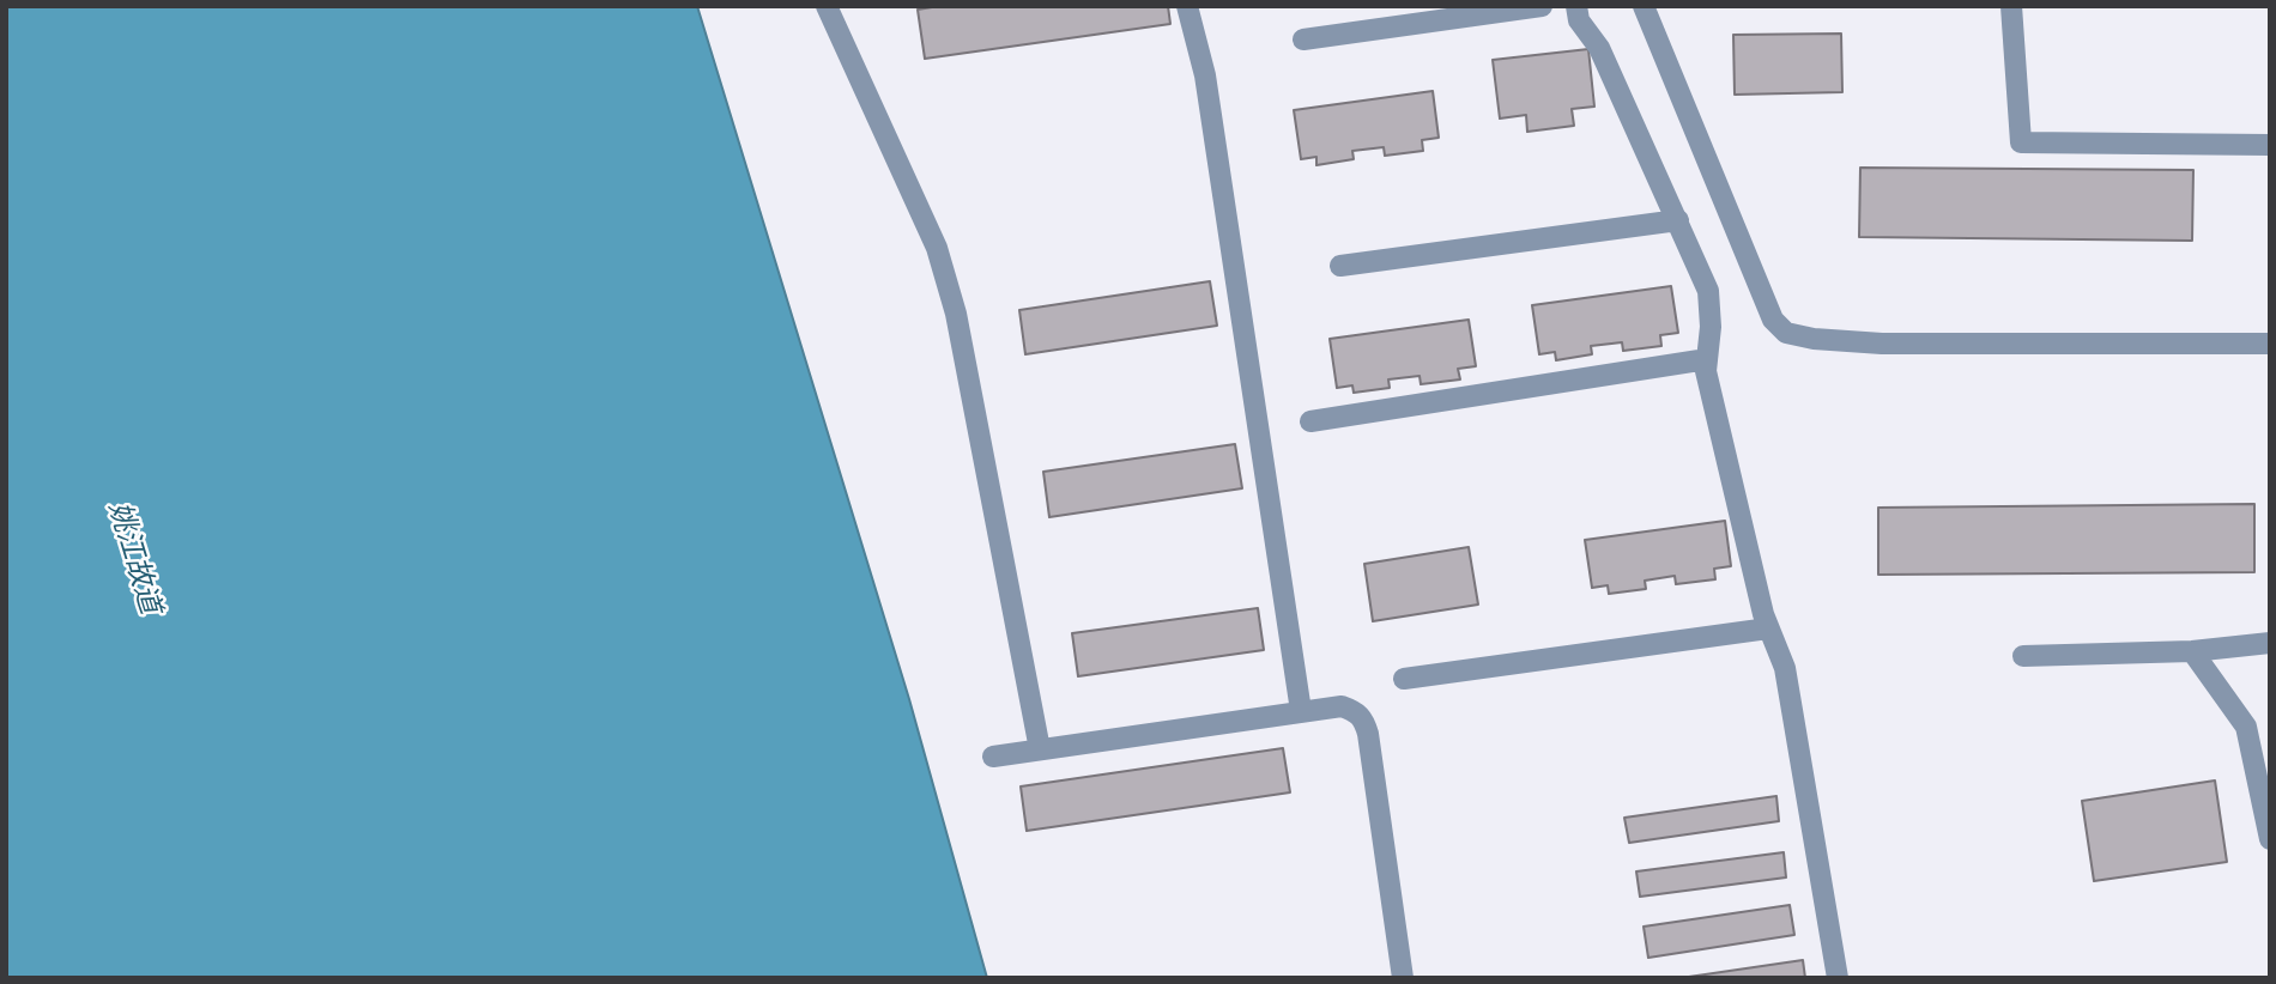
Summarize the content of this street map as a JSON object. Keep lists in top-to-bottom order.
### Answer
{
  "water": ["姚江故道"]
}
